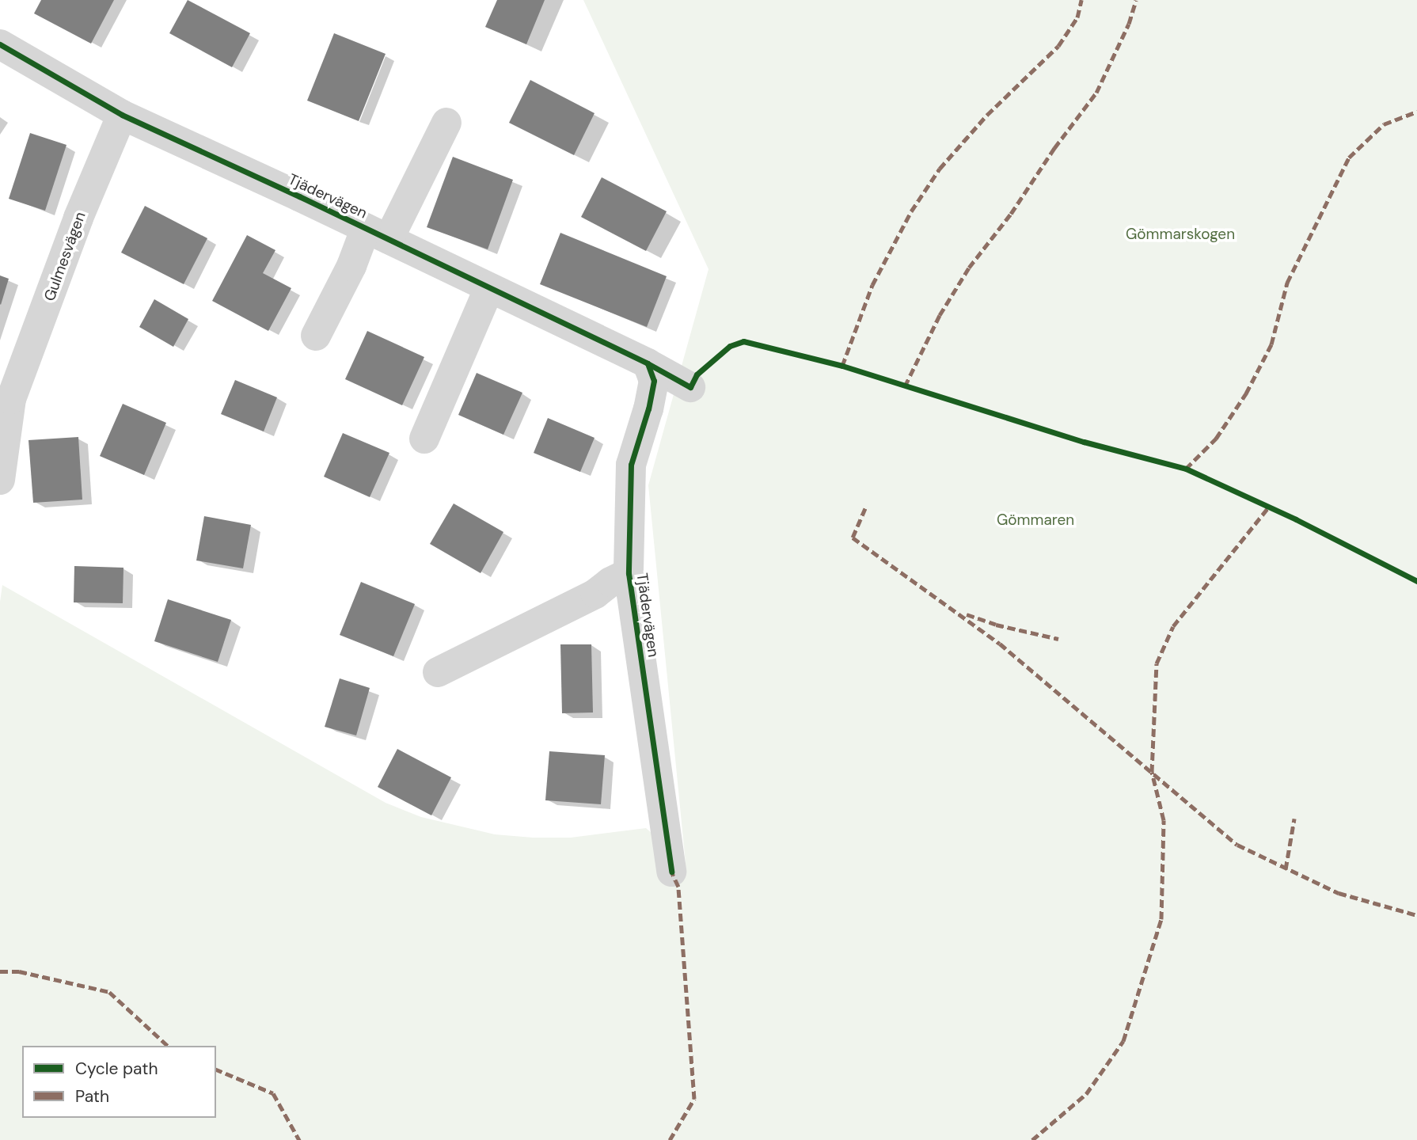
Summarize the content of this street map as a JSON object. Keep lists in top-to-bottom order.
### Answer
{
  "streets": {
    "street": ["Tjädervägen", "Gulmesvägen"]
  },
  "crossings": [
    ["Tjädervägen", "Gulmesvägen"]
  ],
  "parks": ["Gömmarskogen", "Gömmaren"],
  "legend": ["Cycle path", "Path"]
}
